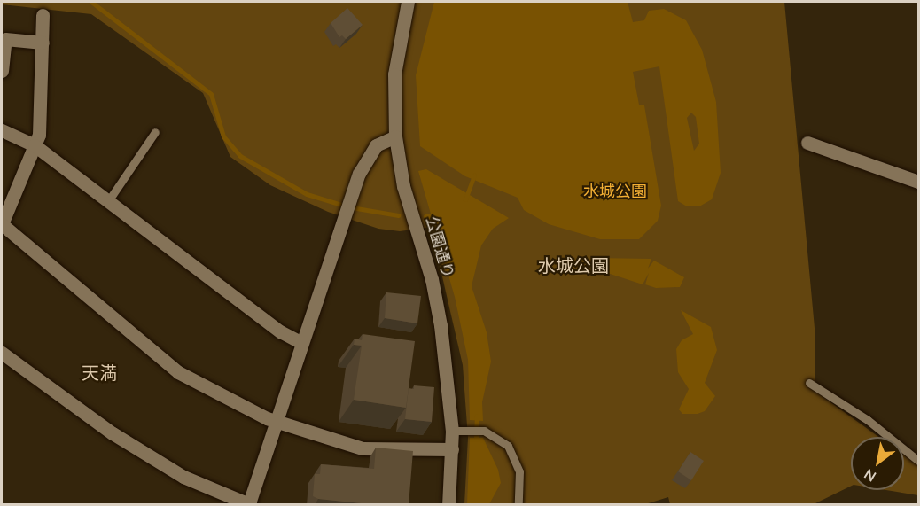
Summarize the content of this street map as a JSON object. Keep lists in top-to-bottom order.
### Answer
{
  "streets": {
    "street": ["公園通り"]
  },
  "districts": ["水城公園", "天満"],
  "parks": ["水城公園"],
  "north": "bottom left"
}
